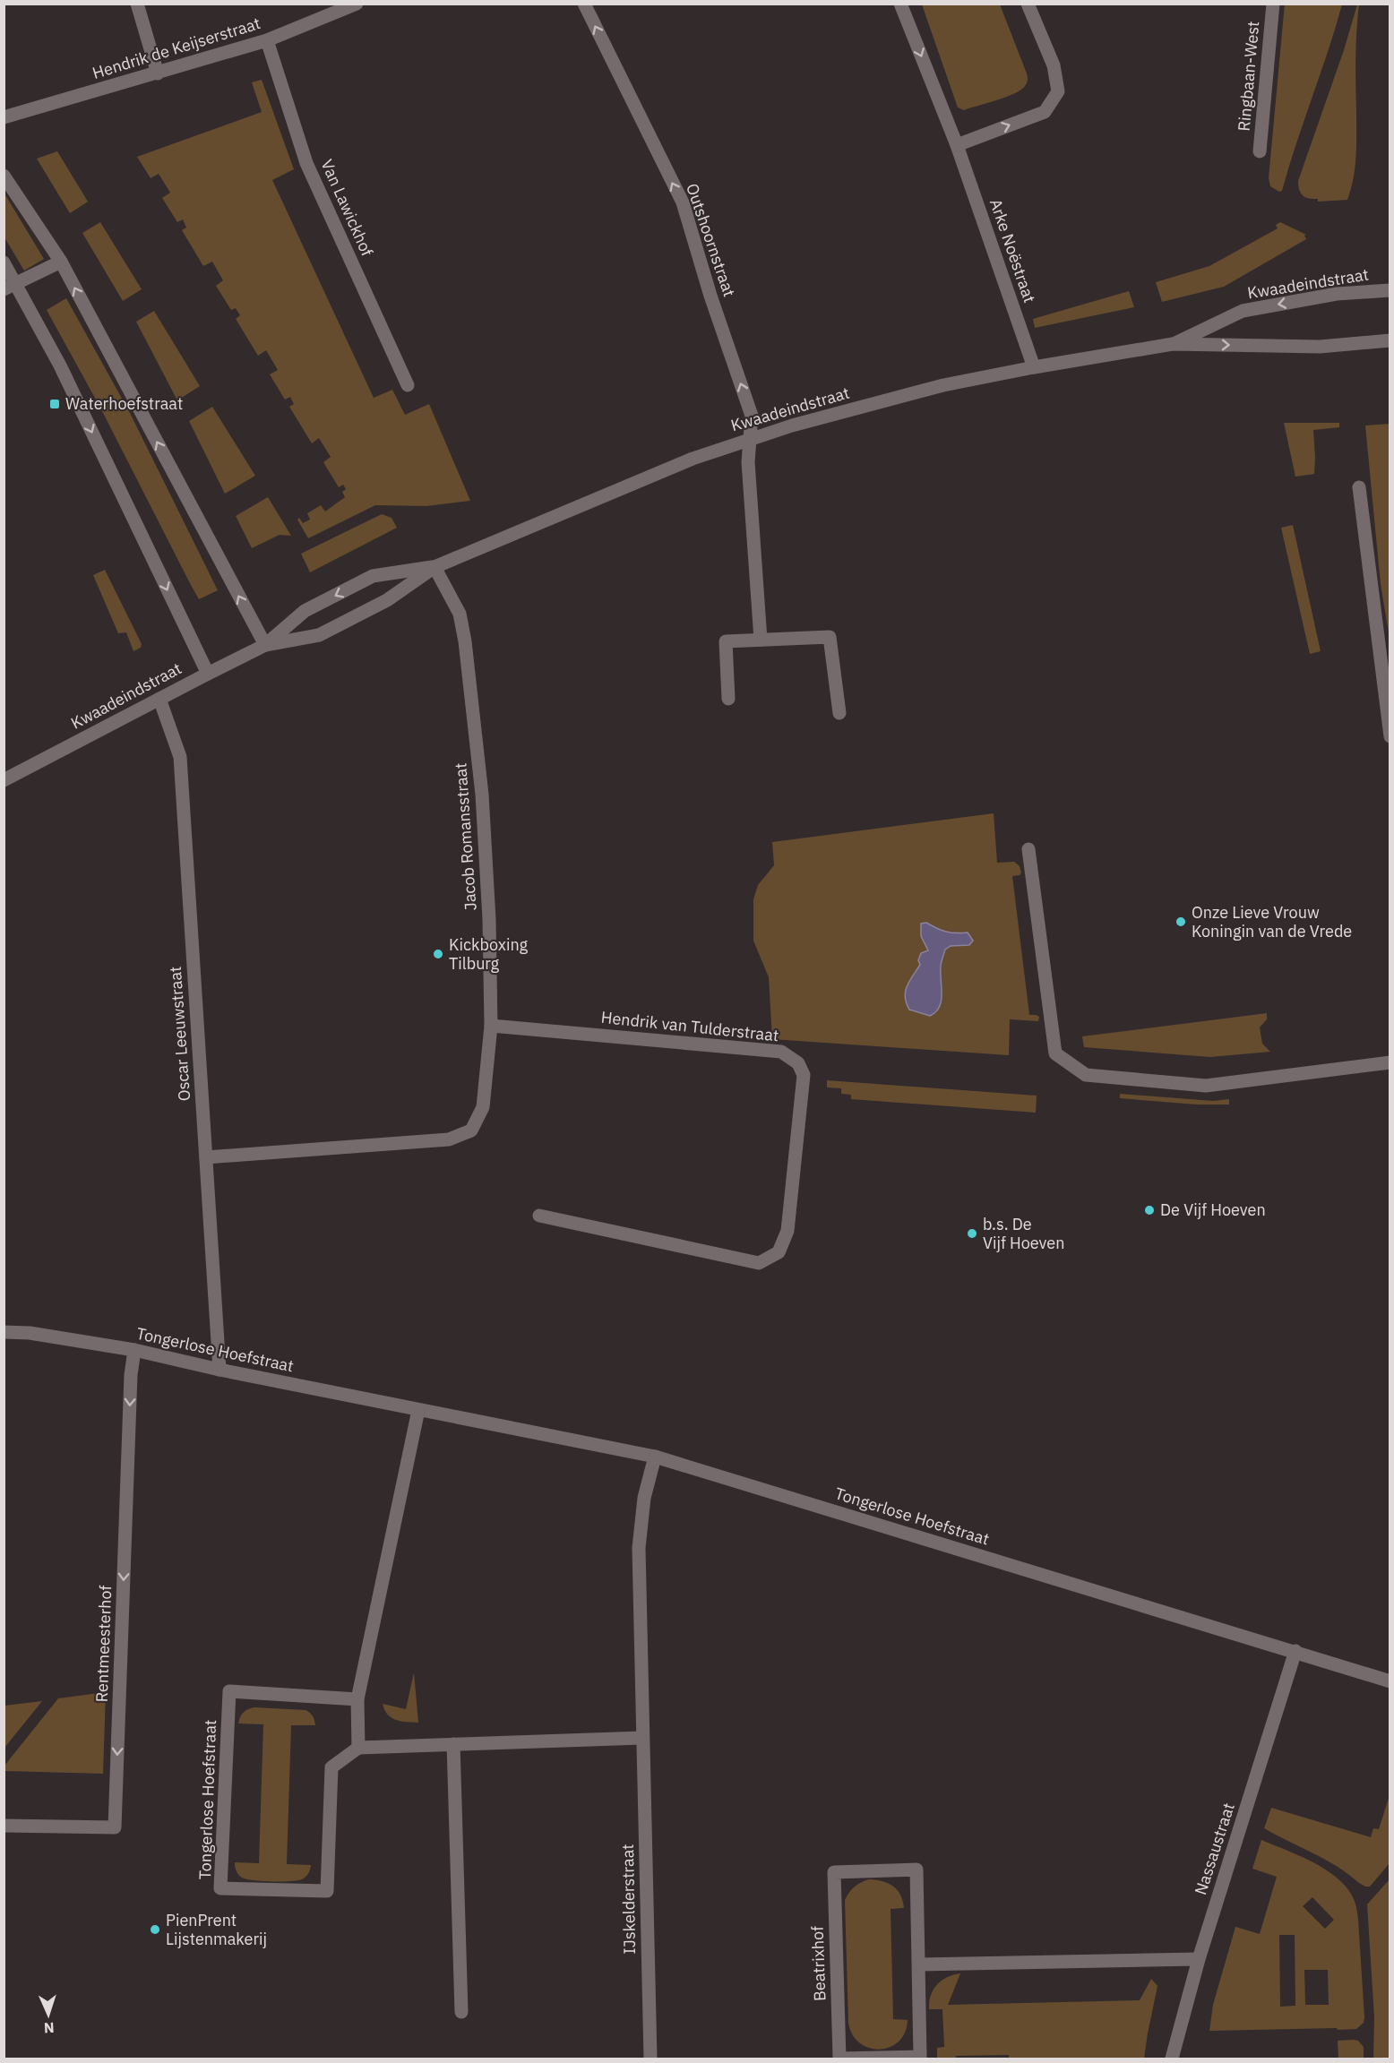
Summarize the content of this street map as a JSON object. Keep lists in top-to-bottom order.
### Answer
{
  "streets": {
    "street": [
      "Hendrik de Keijserstraat",
      "Ringbaan-West",
      "Van Lawickhof",
      "Outshoornstraat",
      "Arke Noëstraat",
      "Kwaadeindstraat",
      "Jacob Romansstraat",
      "Hendrik van Tulderstraat",
      "Oscar Leeuwstraat",
      "Tongerlose Hoefstraat",
      "Rentmeesterhof",
      "Nassaustraat",
      "IJskelderstraat",
      "Beatrixhof"
    ]
  },
  "crossings": [
    ["Hendrik de Keijserstraat", "Van Lawickhof"],
    ["Outshoornstraat", "Kwaadeindstraat"],
    ["Arke Noëstraat", "Kwaadeindstraat"],
    ["Kwaadeindstraat", "Jacob Romansstraat"],
    ["Kwaadeindstraat", "Oscar Leeuwstraat"],
    ["Jacob Romansstraat", "Hendrik van Tulderstraat"],
    ["Jacob Romansstraat", "Oscar Leeuwstraat"],
    ["Oscar Leeuwstraat", "Tongerlose Hoefstraat"],
    ["Tongerlose Hoefstraat", "Rentmeesterhof"],
    ["Tongerlose Hoefstraat", "Nassaustraat"],
    ["Tongerlose Hoefstraat", "IJskelderstraat"]
  ],
  "one_way": ["Outshoornstraat", "Arke Noëstraat", "Rentmeesterhof"],
  "places": {
    "transit": ["Waterhoefstraat"],
    "other": [
      "Onze Lieve Vrouw Koningin van de Vrede",
      "Kickboxing Tilburg",
      "De Vijf Hoeven",
      "b.s. De Vijf Hoeven",
      "PienPrent Lijstenmakerij"
    ]
  },
  "north": "bottom"
}
